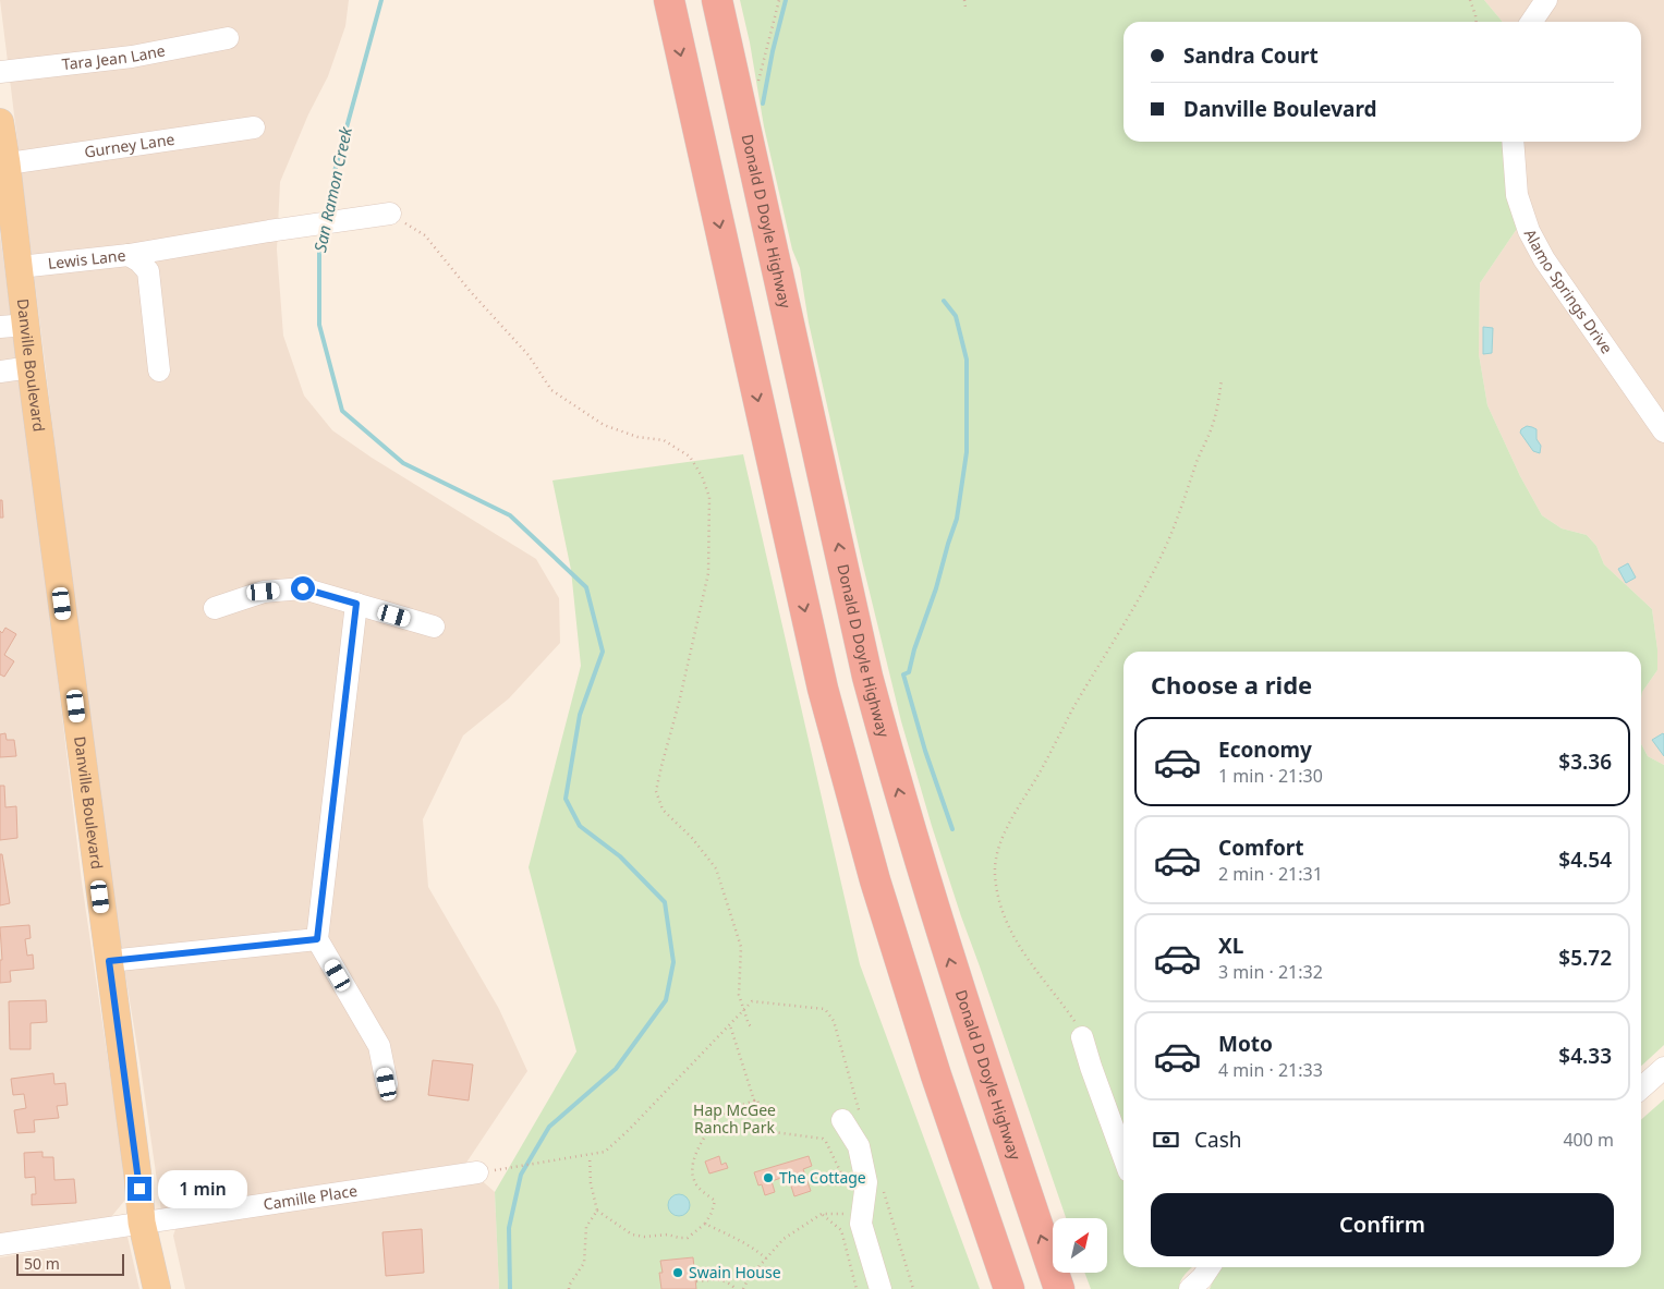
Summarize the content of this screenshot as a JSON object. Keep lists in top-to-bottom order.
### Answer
{
  "streets": {
    "highway": ["Donald D Doyle Highway"],
    "main road": ["Danville Boulevard"],
    "street": [
      "Tara Jean Lane",
      "Gurney Lane",
      "Lewis Lane",
      "Alamo Springs Drive",
      "Camille Place"
    ]
  },
  "crossings": [
    ["Gurney Lane", "Danville Boulevard"],
    ["Lewis Lane", "Danville Boulevard"],
    ["Danville Boulevard", "Camille Place"]
  ],
  "water": ["San Ramon Creek"],
  "parks": ["Hap McGee Ranch Park"],
  "places": ["The Cottage", "Swain House"],
  "scale_bar": "50 m",
  "north": "top right",
  "page": {
    "banner": ["Sandra Court", "Danville Boulevard"],
    "heading": "Choose a ride",
    "list": [
      {
        "name": "Economy",
        "note": "1 min · 21:30",
        "value": "$3.36"
      },
      {
        "name": "Comfort",
        "note": "2 min · 21:31",
        "value": "$4.54"
      },
      {
        "name": "XL",
        "note": "3 min · 21:32",
        "value": "$5.72"
      },
      {
        "name": "Moto",
        "note": "4 min · 21:33",
        "value": "$4.33"
      }
    ],
    "pay": ["Cash", "400 m"],
    "bubble": "1 min",
    "buttons": "Confirm",
    "scale": "50 m"
  }
}
